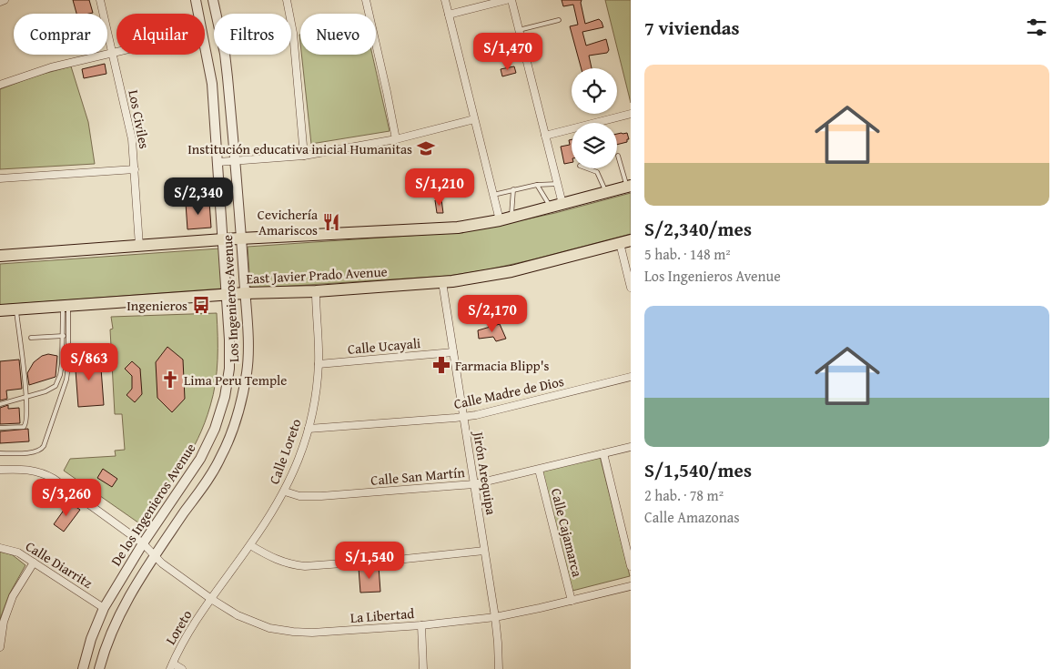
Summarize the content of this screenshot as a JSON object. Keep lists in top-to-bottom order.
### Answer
{
  "streets": {
    "main road": ["East Javier Prado Avenue"],
    "street": [
      "Los Civiles",
      "Los Ingenieros Avenue",
      "Calle Ucayali",
      "Calle Madre de Dios",
      "Calle Loreto",
      "Jirón Arequipa",
      "Calle San Martín",
      "De los Ingenieros Avenue",
      "Calle Cajamarca",
      "Calle Diarritz",
      "La Libertad",
      "Loreto"
    ]
  },
  "crossings": [
    ["East Javier Prado Avenue", "Los Ingenieros Avenue"],
    ["East Javier Prado Avenue", "Calle Loreto"],
    ["East Javier Prado Avenue", "Jirón Arequipa"],
    ["East Javier Prado Avenue", "De los Ingenieros Avenue"],
    ["Los Ingenieros Avenue", "De los Ingenieros Avenue"],
    ["Los Ingenieros Avenue", "La Libertad"],
    ["Calle Ucayali", "Calle Loreto"],
    ["Calle Ucayali", "Jirón Arequipa"],
    ["Calle Madre de Dios", "Calle Loreto"],
    ["Calle Madre de Dios", "Jirón Arequipa"],
    ["Calle Loreto", "Calle San Martín"],
    ["Calle Loreto", "La Libertad"],
    ["Calle Loreto", "Loreto"],
    ["Jirón Arequipa", "Calle San Martín"],
    ["Jirón Arequipa", "La Libertad"],
    ["Calle San Martín", "Calle Cajamarca"],
    ["De los Ingenieros Avenue", "Calle Diarritz"],
    ["De los Ingenieros Avenue", "La Libertad"],
    ["Calle Cajamarca", "La Libertad"],
    ["La Libertad", "Loreto"]
  ],
  "places": {
    "school or university": ["Institución educativa inicial Humanitas"],
    "restaurant": ["Cevichería Amariscos"],
    "bus stop": ["Ingenieros"],
    "pharmacy": ["Farmacia Blipp's"],
    "church": ["Lima Peru Temple"]
  },
  "page": {
    "heading": "7 viviendas",
    "chip": [
      "Comprar",
      "Alquilar",
      "Filtros",
      "Nuevo"
    ],
    "price": [
      "S/1,470",
      "S/1,210",
      "S/2,340",
      "S/2,170",
      "S/863",
      "S/3,260",
      "S/1,540"
    ],
    "list": [
      {
        "name": "S/2,340/mes",
        "note": "5 hab. · 148 m² · Los Ingenieros Avenue"
      },
      {
        "name": "S/1,540/mes",
        "note": "2 hab. · 78 m² · Calle Amazonas"
      }
    ]
  }
}
